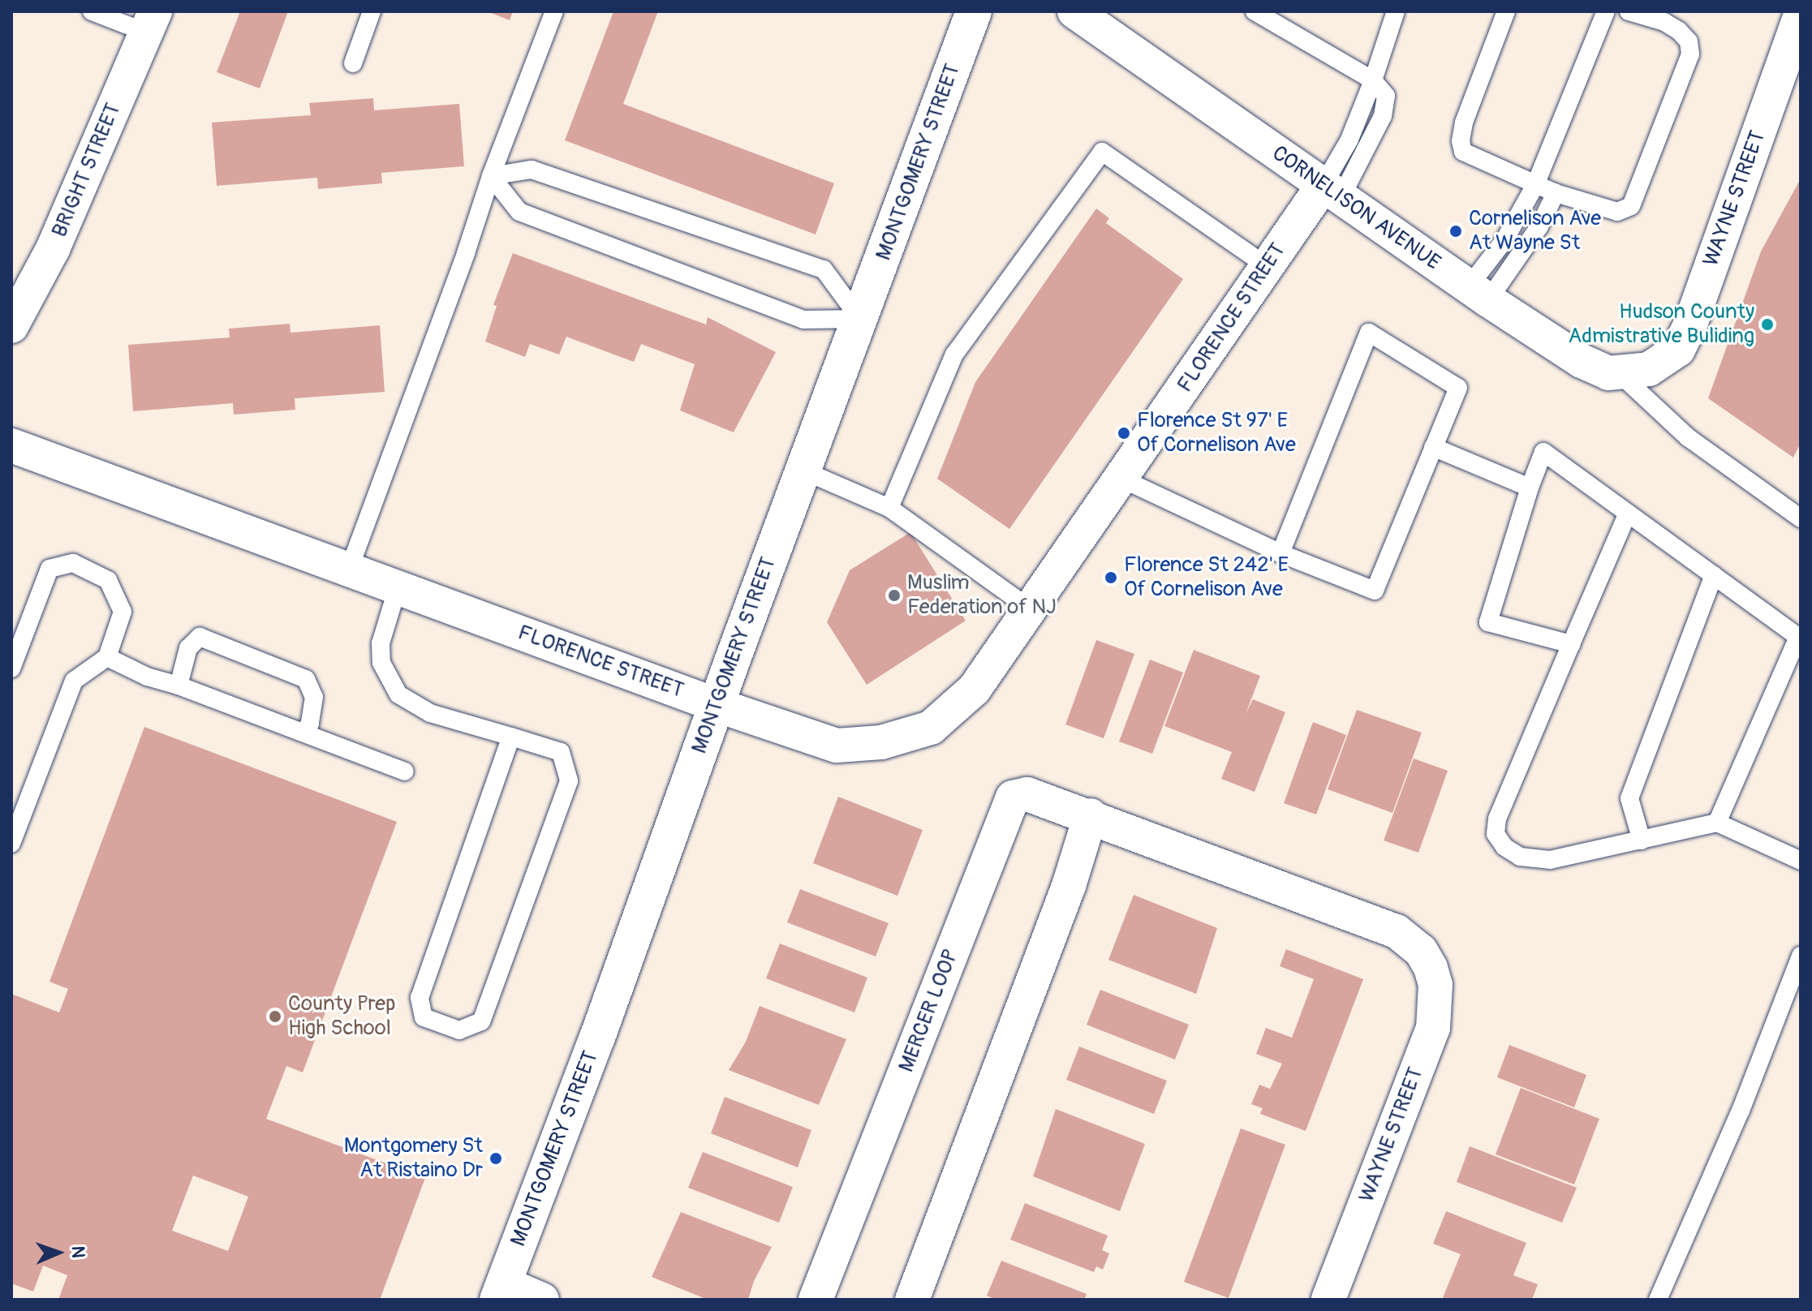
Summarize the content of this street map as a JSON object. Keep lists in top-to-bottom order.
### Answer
{
  "streets": {
    "main road": ["MONTGOMERY STREET"],
    "street": [
      "BRIGHT STREET",
      "WAYNE STREET",
      "CORNELISON AVENUE",
      "FLORENCE STREET",
      "MERCER LOOP"
    ]
  },
  "crossings": [
    ["MONTGOMERY STREET", "FLORENCE STREET"],
    ["WAYNE STREET", "CORNELISON AVENUE"],
    ["WAYNE STREET", "MERCER LOOP"],
    ["CORNELISON AVENUE", "FLORENCE STREET"]
  ],
  "places": [
    "Cornelison Ave At Wayne St",
    "Hudson County Admistrative Buliding",
    "Florence St 97' E Of Cornelison Ave",
    "Florence St 242' E Of Cornelison Ave",
    "Muslim Federation of NJ",
    "County Prep High School",
    "Montgomery St At Ristaino Dr"
  ],
  "north": "right"
}
